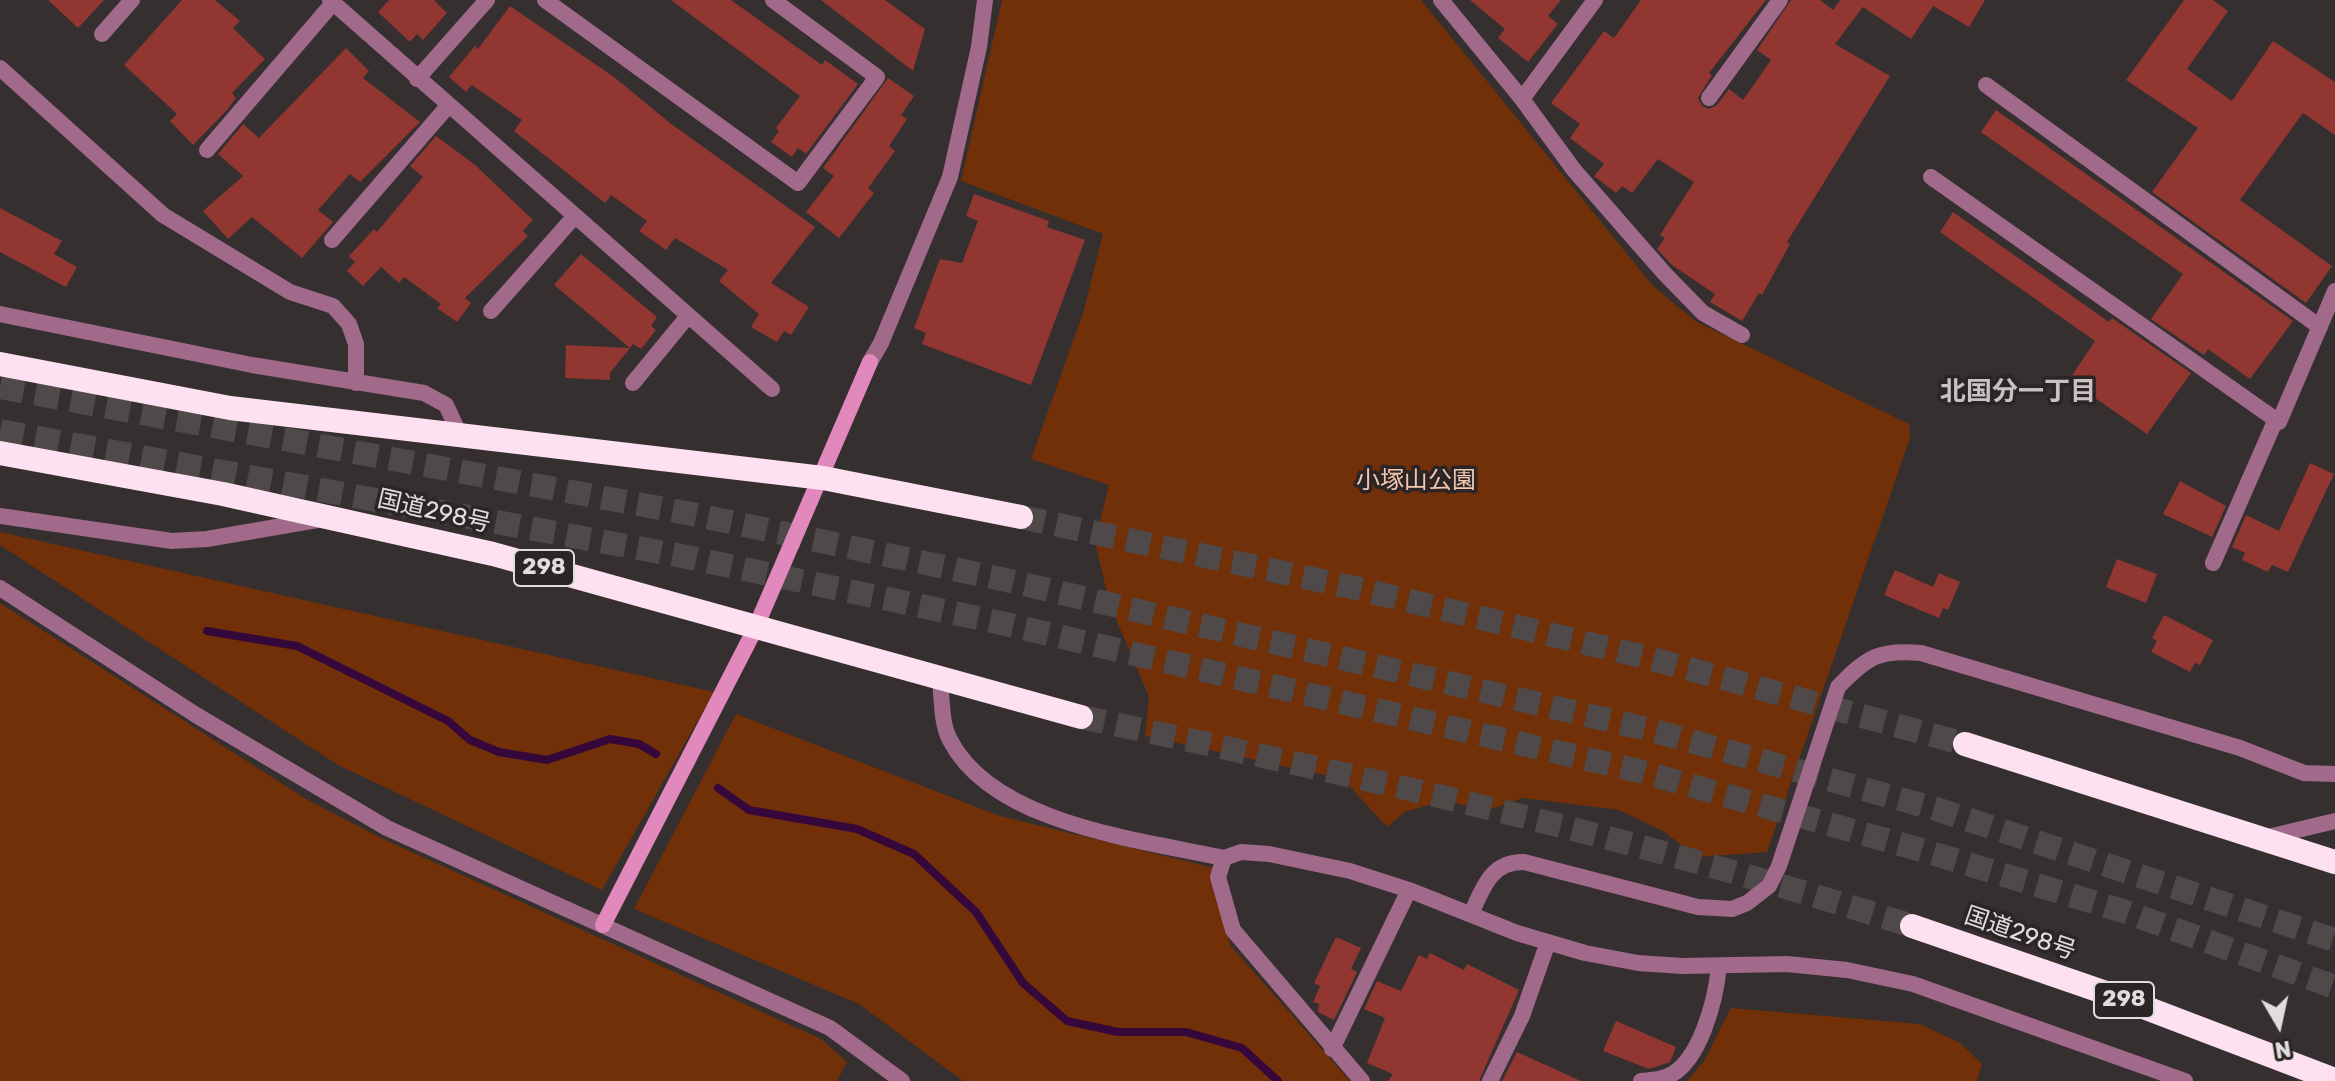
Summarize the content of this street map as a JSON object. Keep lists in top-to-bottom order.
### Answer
{
  "streets": {
    "highway": ["国道298号", "298"]
  },
  "districts": ["北国分一丁目"],
  "parks": ["小塚山公園"],
  "north": "bottom"
}
